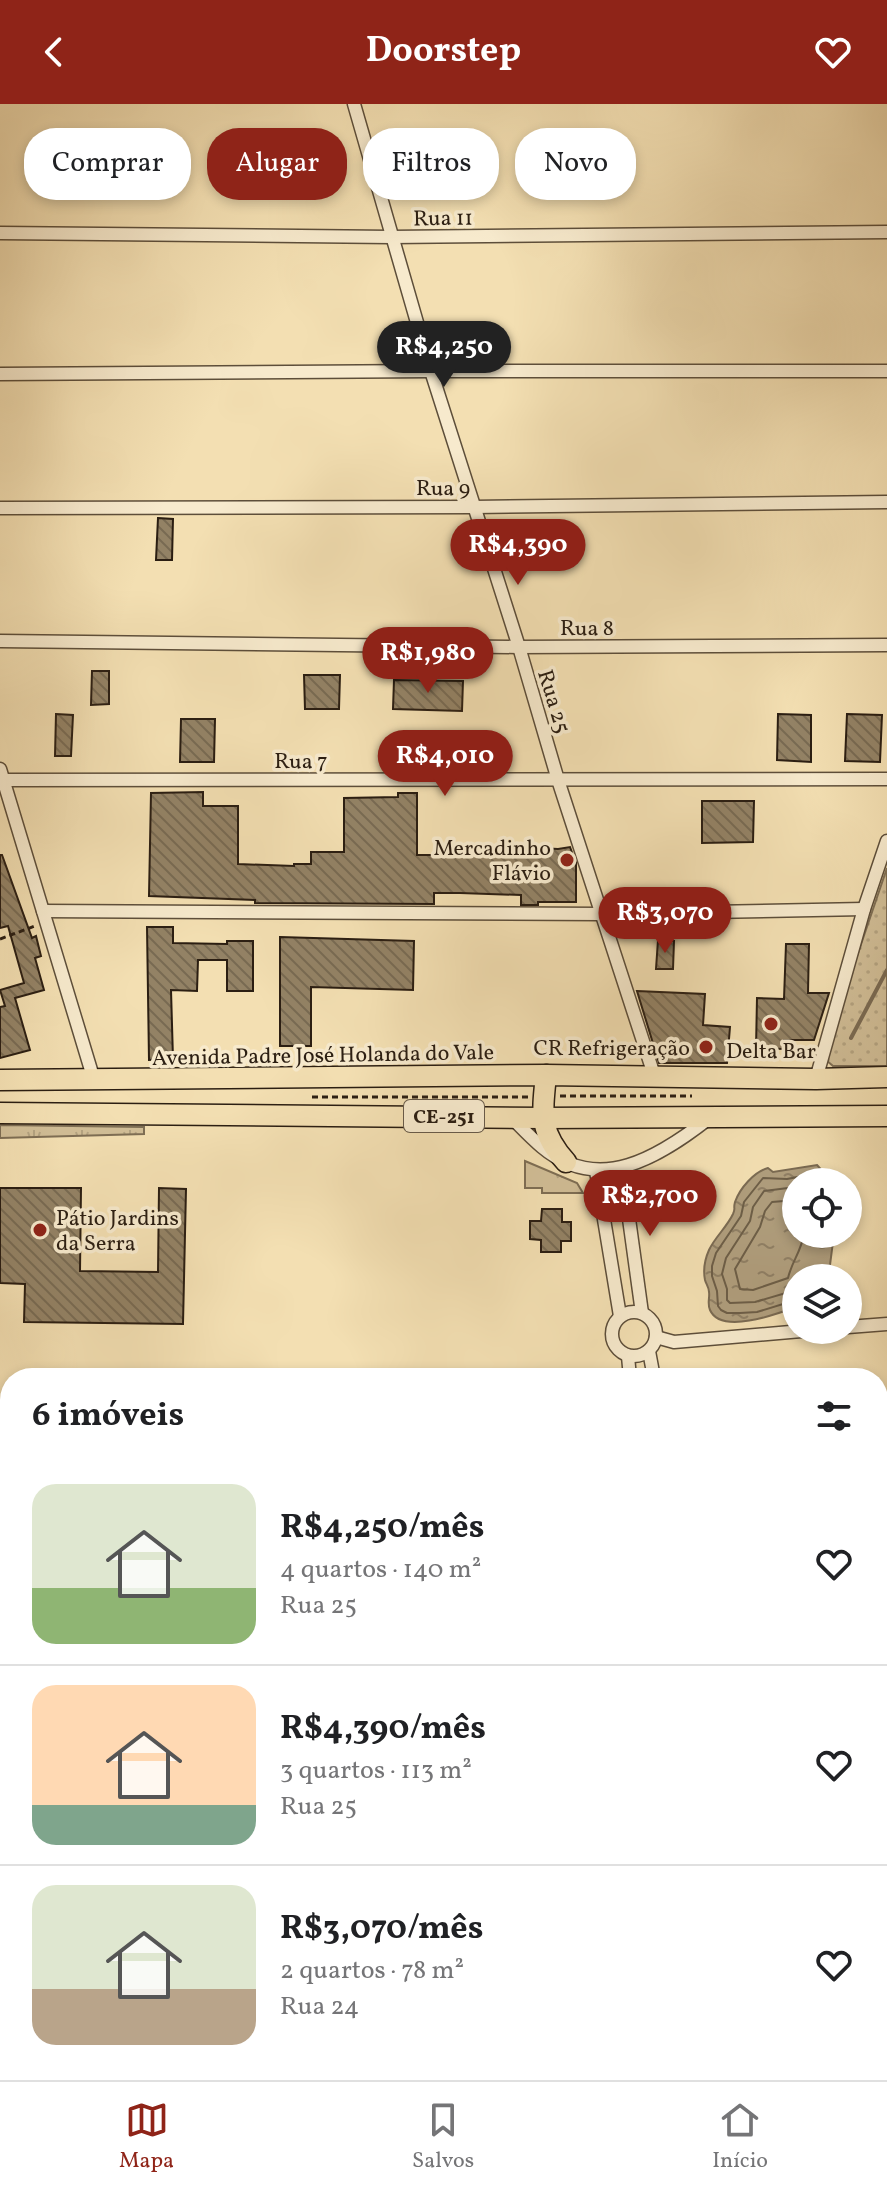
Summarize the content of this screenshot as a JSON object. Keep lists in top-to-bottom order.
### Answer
{
  "streets": {
    "main road": ["Avenida Padre José Holanda do Vale", "CE-251"],
    "street": [
      "Rua 11",
      "Rua 9",
      "Rua 8",
      "Rua 25",
      "Rua 7"
    ]
  },
  "crossings": [
    ["Rua 11", "Rua 25"],
    ["Rua 9", "Rua 25"],
    ["Rua 8", "Rua 25"],
    ["Rua 25", "Rua 7"],
    ["Rua 25", "Avenida Padre José Holanda do Vale"]
  ],
  "places": [
    "Mercadinho Flávio",
    "Delta Bar",
    "CR Refrigeração",
    "Pátio Jardins da Serra"
  ],
  "page": {
    "header": "Doorstep",
    "chip": [
      "Comprar",
      "Alugar",
      "Filtros",
      "Novo"
    ],
    "price": [
      "R$4,250",
      "R$4,390",
      "R$1,980",
      "R$4,010",
      "R$3,070",
      "R$2,700"
    ],
    "heading": "6 imóveis",
    "list": [
      {
        "name": "R$4,250/mês",
        "note": "4 quartos · 140 m² · Rua 25"
      },
      {
        "name": "R$4,390/mês",
        "note": "3 quartos · 113 m² · Rua 25"
      },
      {
        "name": "R$3,070/mês",
        "note": "2 quartos · 78 m² · Rua 24"
      }
    ],
    "tabs": ["Mapa", "Salvos", "Início"]
  }
}
